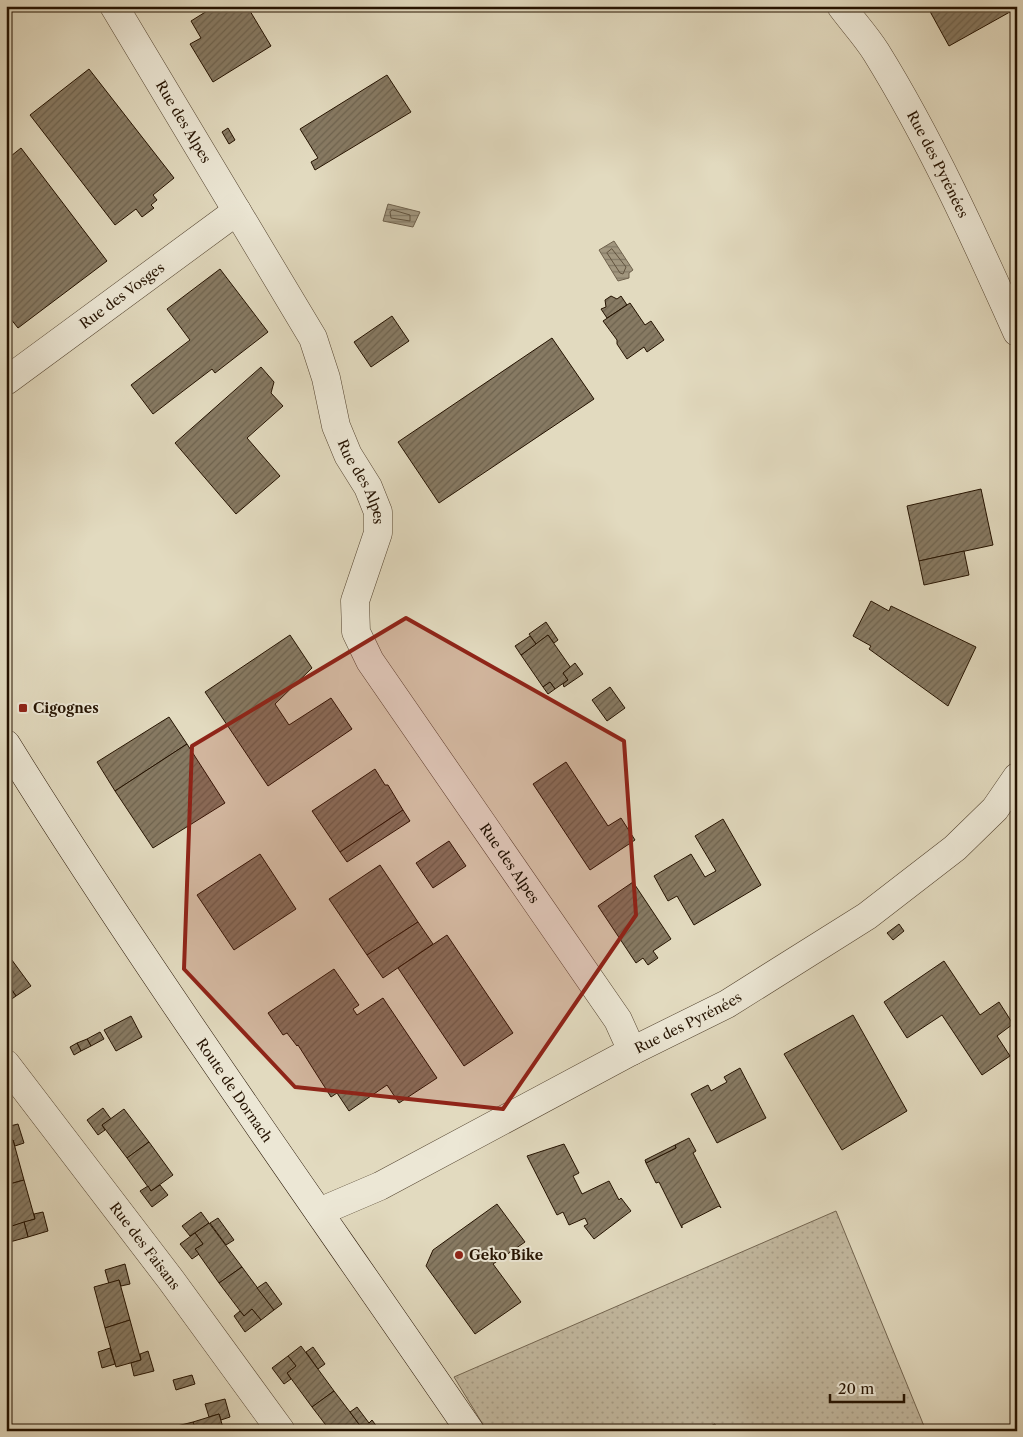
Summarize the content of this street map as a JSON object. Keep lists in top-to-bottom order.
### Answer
{
  "streets": {
    "street": [
      "Rue des Alpes",
      "Rue des Pyrénées",
      "Rue des Vosges",
      "Route de Dornach",
      "Rue des Faisans"
    ]
  },
  "crossings": [
    ["Rue des Alpes", "Rue des Pyrénées"],
    ["Rue des Alpes", "Rue des Vosges"],
    ["Rue des Pyrénées", "Route de Dornach"]
  ],
  "places": {
    "transit": ["Cigognes"],
    "other": ["Geko Bike"]
  },
  "scale_bar": "20 m"
}
